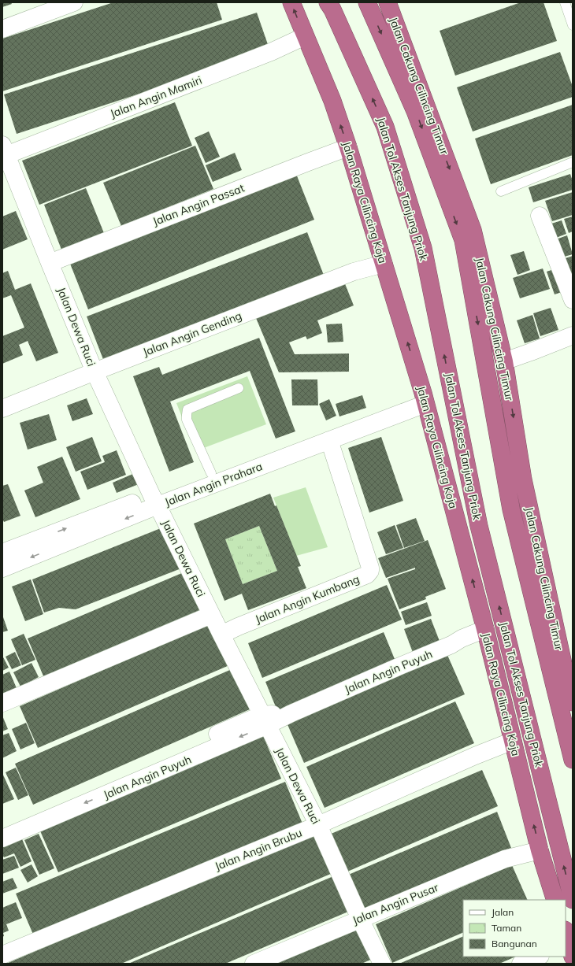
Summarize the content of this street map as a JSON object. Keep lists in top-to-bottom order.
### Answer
{
  "streets": {
    "highway": ["Jalan Cakung Cilincing Timur", "Jalan Tol Akses Tanjung Priok", "Jalan Raya Cilincing Koja"],
    "street": [
      "Jalan Angin Mamiri",
      "Jalan Angin Passat",
      "Jalan Dewa Ruci",
      "Jalan Angin Gending",
      "Jalan Angin Prahara",
      "Jalan Angin Kumbang",
      "Jalan Angin Puyuh",
      "Jalan Angin Brubu",
      "Jalan Angin Pusar"
    ]
  },
  "crossings": [
    ["Jalan Angin Mamiri", "Jalan Raya Cilincing Koja"],
    ["Jalan Angin Mamiri", "Jalan Dewa Ruci"],
    ["Jalan Raya Cilincing Koja", "Jalan Angin Passat"],
    ["Jalan Raya Cilincing Koja", "Jalan Angin Gending"],
    ["Jalan Raya Cilincing Koja", "Jalan Angin Prahara"],
    ["Jalan Raya Cilincing Koja", "Jalan Angin Puyuh"],
    ["Jalan Raya Cilincing Koja", "Jalan Angin Brubu"],
    ["Jalan Raya Cilincing Koja", "Jalan Angin Pusar"],
    ["Jalan Angin Passat", "Jalan Dewa Ruci"],
    ["Jalan Dewa Ruci", "Jalan Angin Gending"],
    ["Jalan Dewa Ruci", "Jalan Angin Prahara"],
    ["Jalan Dewa Ruci", "Jalan Angin Kumbang"],
    ["Jalan Dewa Ruci", "Jalan Angin Puyuh"],
    ["Jalan Dewa Ruci", "Jalan Angin Brubu"],
    ["Jalan Dewa Ruci", "Jalan Angin Pusar"],
    ["Jalan Angin Prahara", "Jalan Angin Kumbang"]
  ],
  "legend": ["Jalan", "Taman", "Bangunan"]
}
